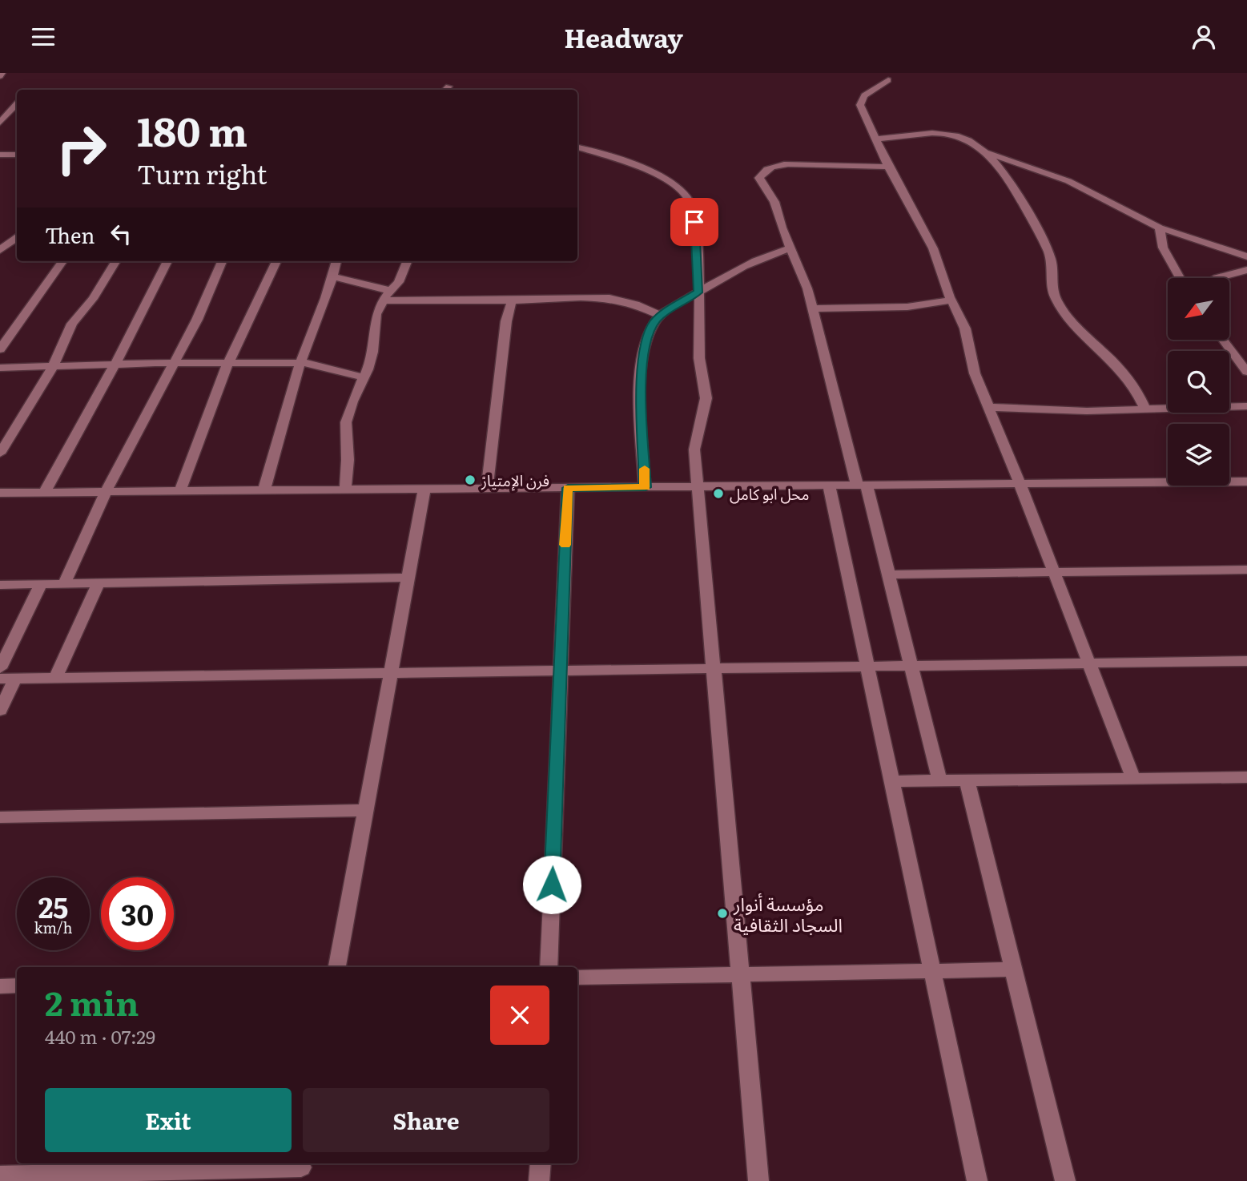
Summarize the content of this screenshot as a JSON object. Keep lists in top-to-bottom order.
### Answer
{
  "places": ["فرن الإمتياز", "محل ابو كامل", "مؤسسة أنوار السجاد الثقافية"],
  "north": "bottom left",
  "page": {
    "header": "Headway",
    "turn": ["180 m", "Turn right"],
    "then": "Then",
    "speed": "25 km/h",
    "limit": "30",
    "heading": ["2 min", "440 m · 07:29"],
    "buttons": ["Exit", "Share"]
  }
}
